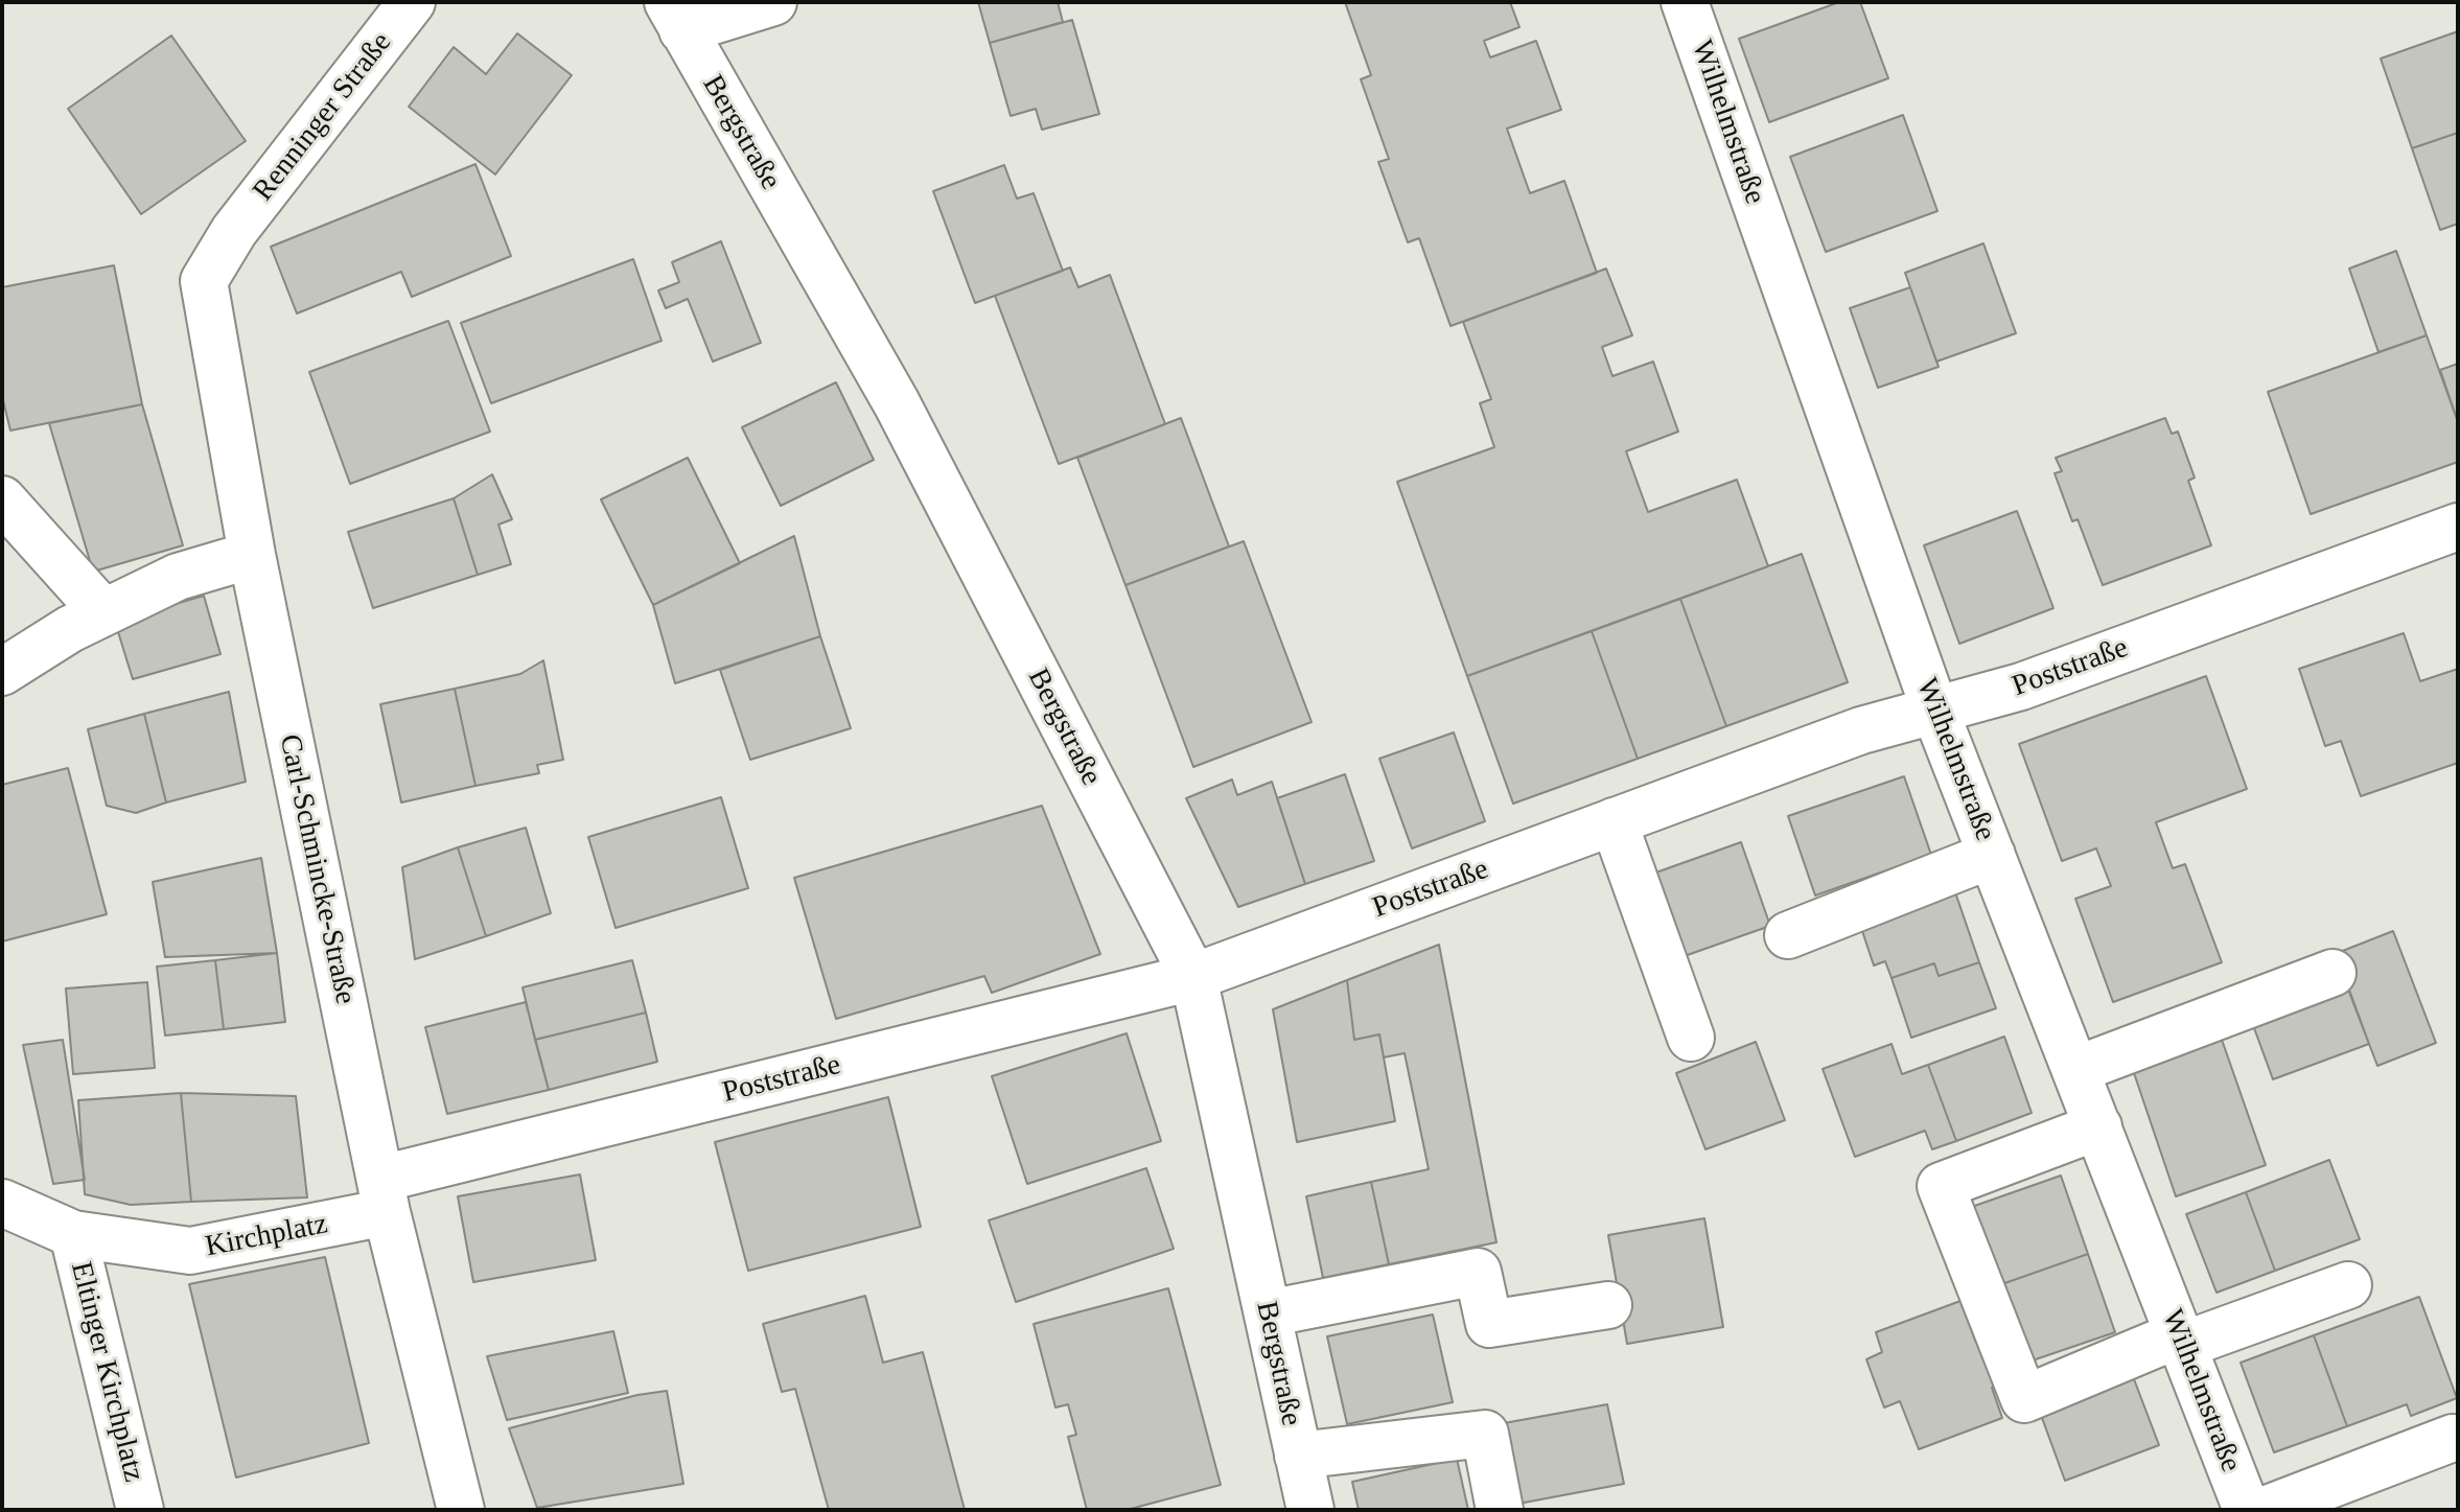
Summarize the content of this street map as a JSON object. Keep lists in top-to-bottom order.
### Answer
{
  "streets": {
    "street": [
      "Renninger Straße",
      "Wilhelmstraße",
      "Bergstraße",
      "Poststraße",
      "Carl-Schmincke-Straße",
      "Kirchplatz",
      "Eltinger Kirchplatz"
    ]
  },
  "crossings": [
    ["Renninger Straße", "Carl-Schmincke-Straße"],
    ["Wilhelmstraße", "Poststraße"],
    ["Bergstraße", "Poststraße"],
    ["Poststraße", "Carl-Schmincke-Straße"],
    ["Poststraße", "Kirchplatz"],
    ["Carl-Schmincke-Straße", "Kirchplatz"],
    ["Kirchplatz", "Eltinger Kirchplatz"]
  ]
}
